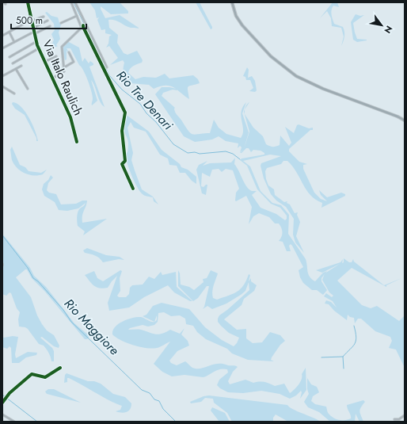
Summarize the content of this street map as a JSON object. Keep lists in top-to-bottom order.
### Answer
{
  "streets": {
    "street": ["Via Italo Raulich"]
  },
  "water": ["Rio Tre Denari", "Rio Maggiore"],
  "scale_bar": "500 m",
  "north": "bottom right"
}
